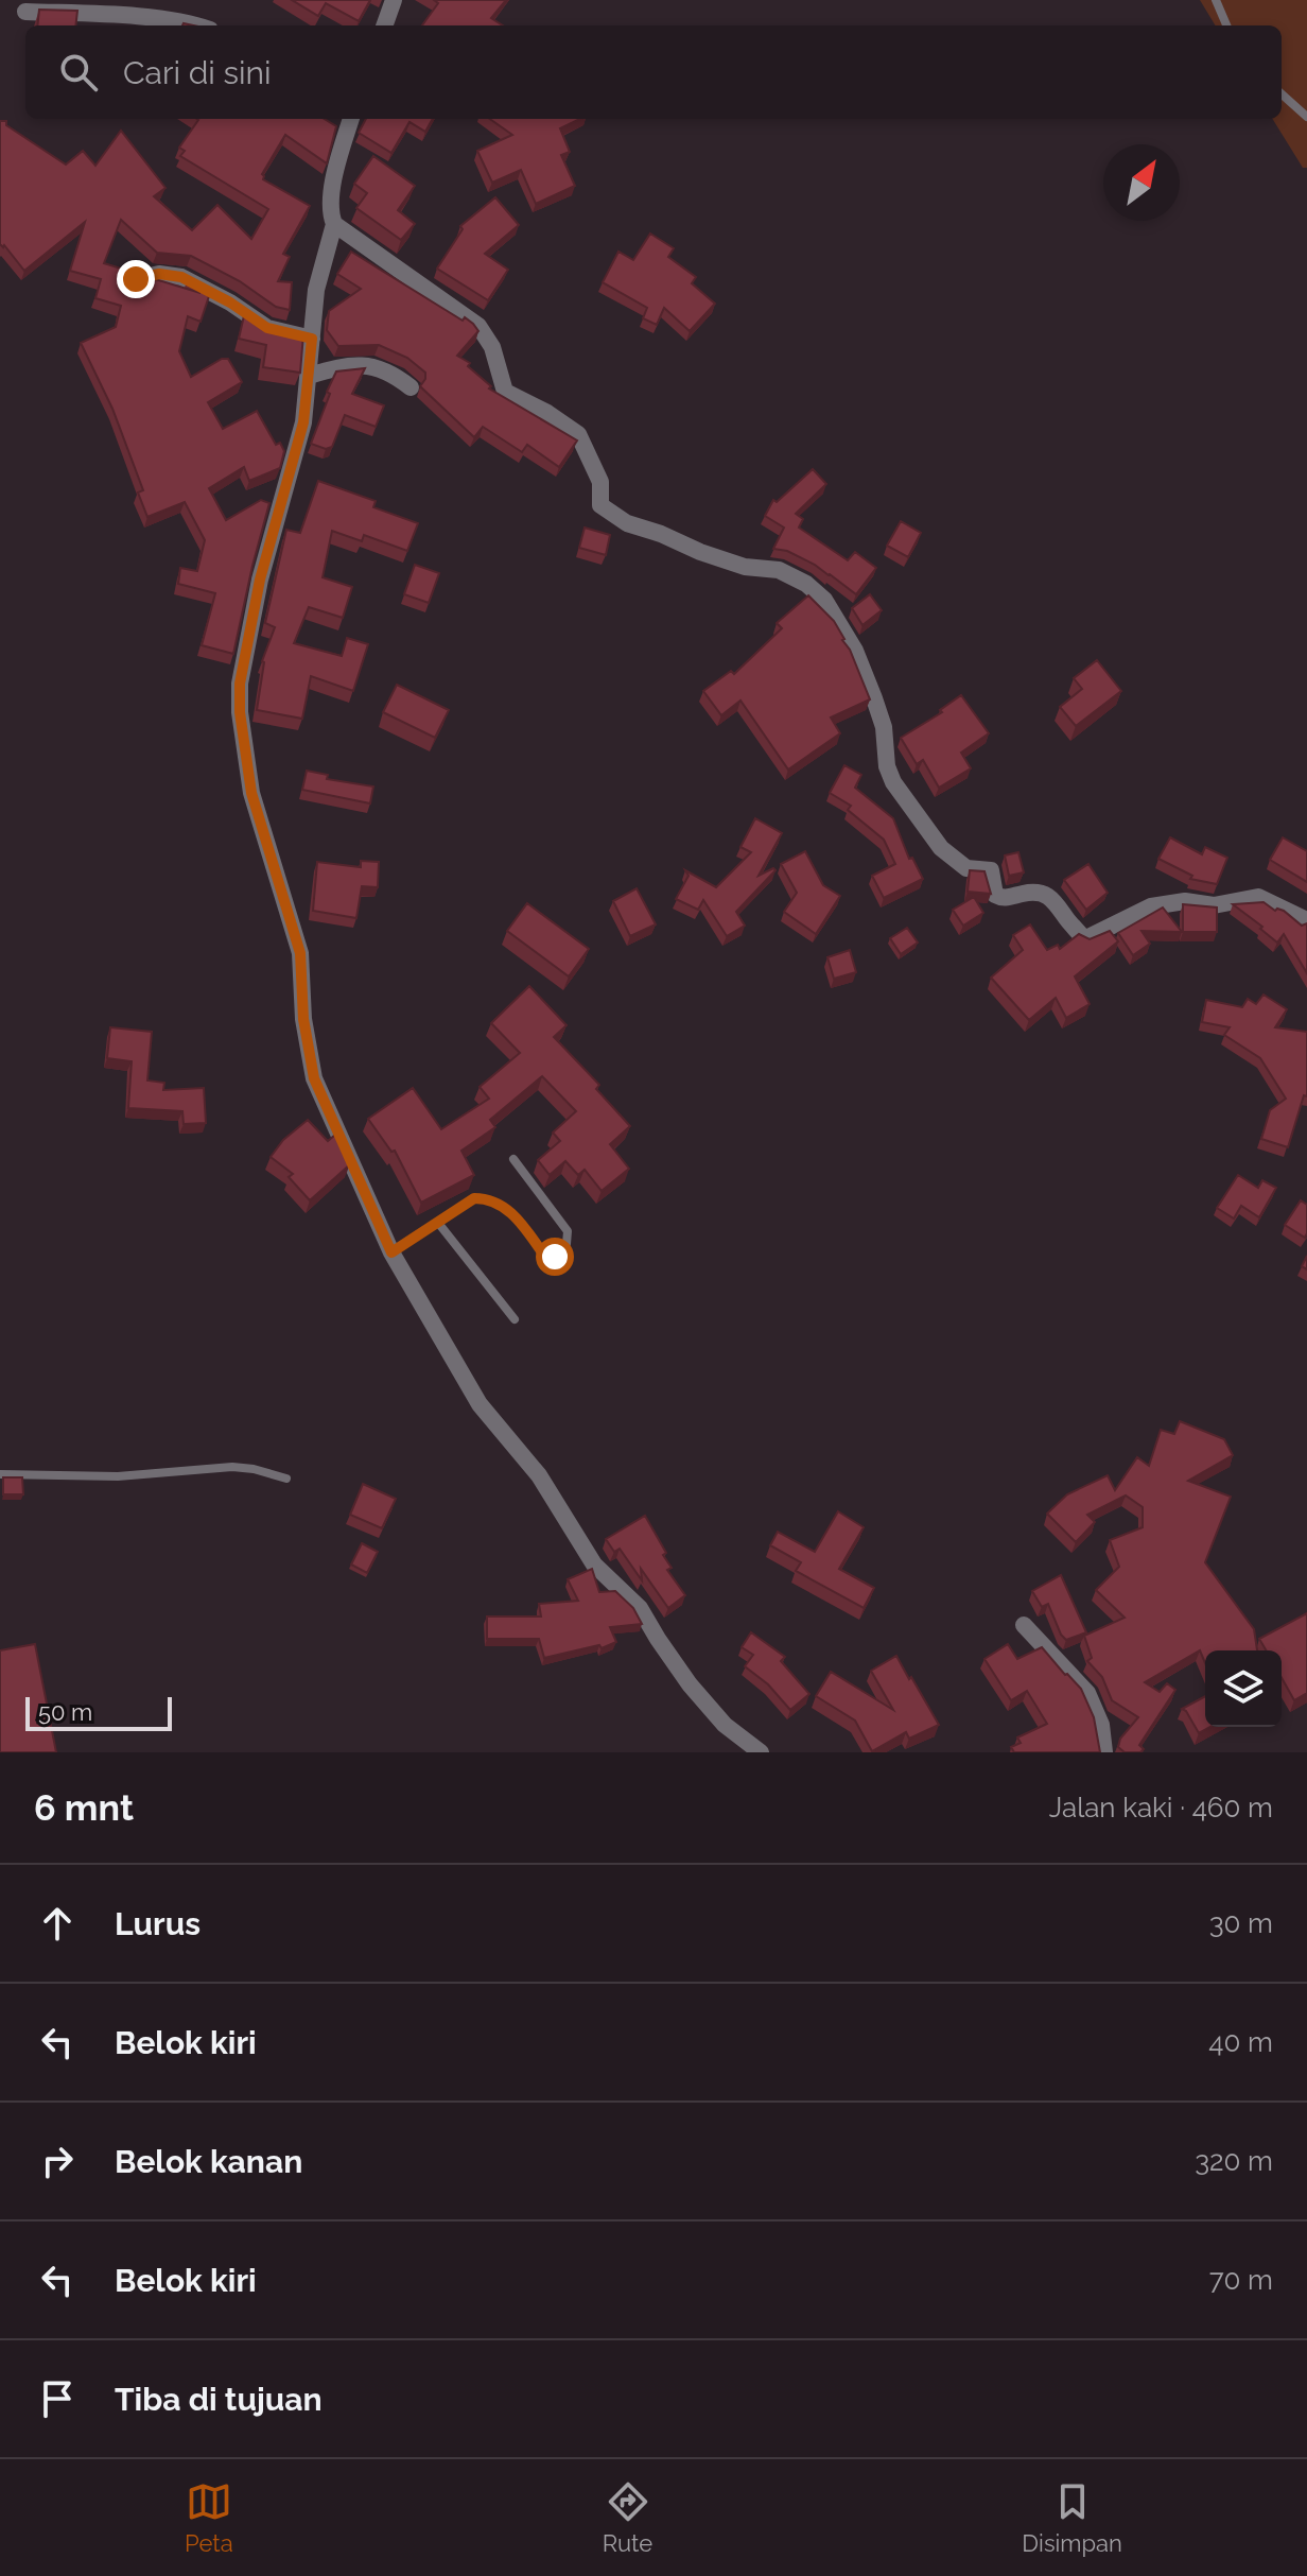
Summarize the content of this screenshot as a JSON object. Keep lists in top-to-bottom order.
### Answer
{
  "scale_bar": "50 m",
  "north": "top right",
  "page": {
    "search": "Cari di sini",
    "scale": "50 m",
    "heading": ["6 mnt", "Jalan kaki · 460 m"],
    "list": [
      ["Lurus", "30 m"],
      ["Belok kiri", "40 m"],
      ["Belok kanan", "320 m"],
      ["Belok kiri", "70 m"],
      "Tiba di tujuan"
    ],
    "nav": ["Peta", "Rute", "Disimpan"]
  }
}
